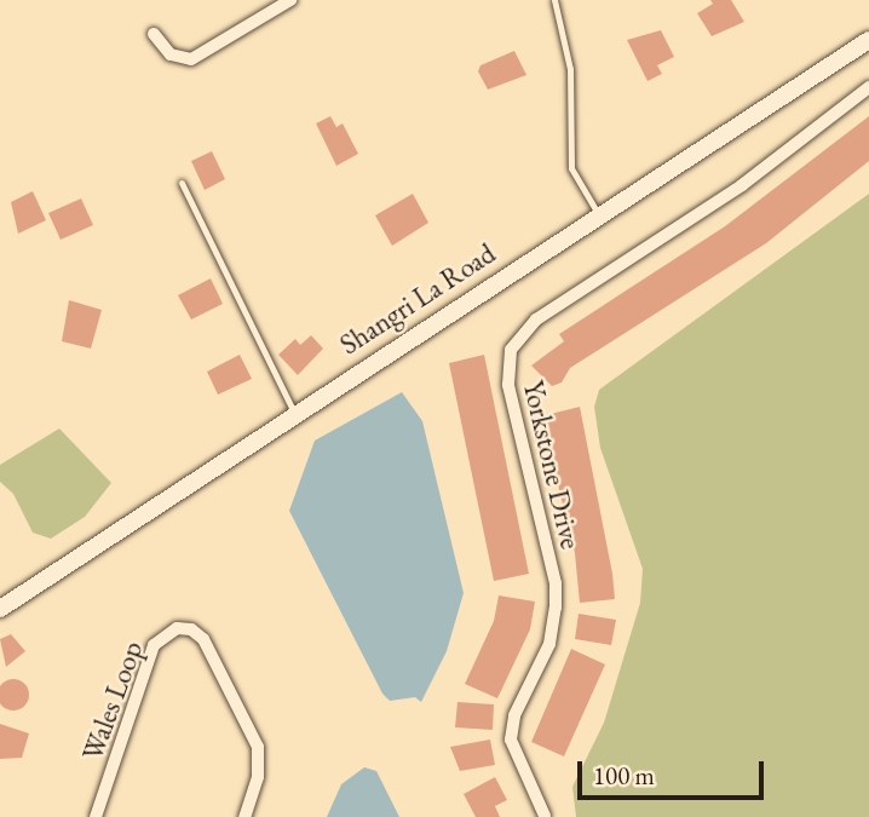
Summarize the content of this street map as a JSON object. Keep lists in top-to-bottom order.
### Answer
{
  "streets": {
    "street": ["Shangri La Road", "Yorkstone Drive", "Wales Loop"]
  },
  "scale_bar": "100 m"
}
